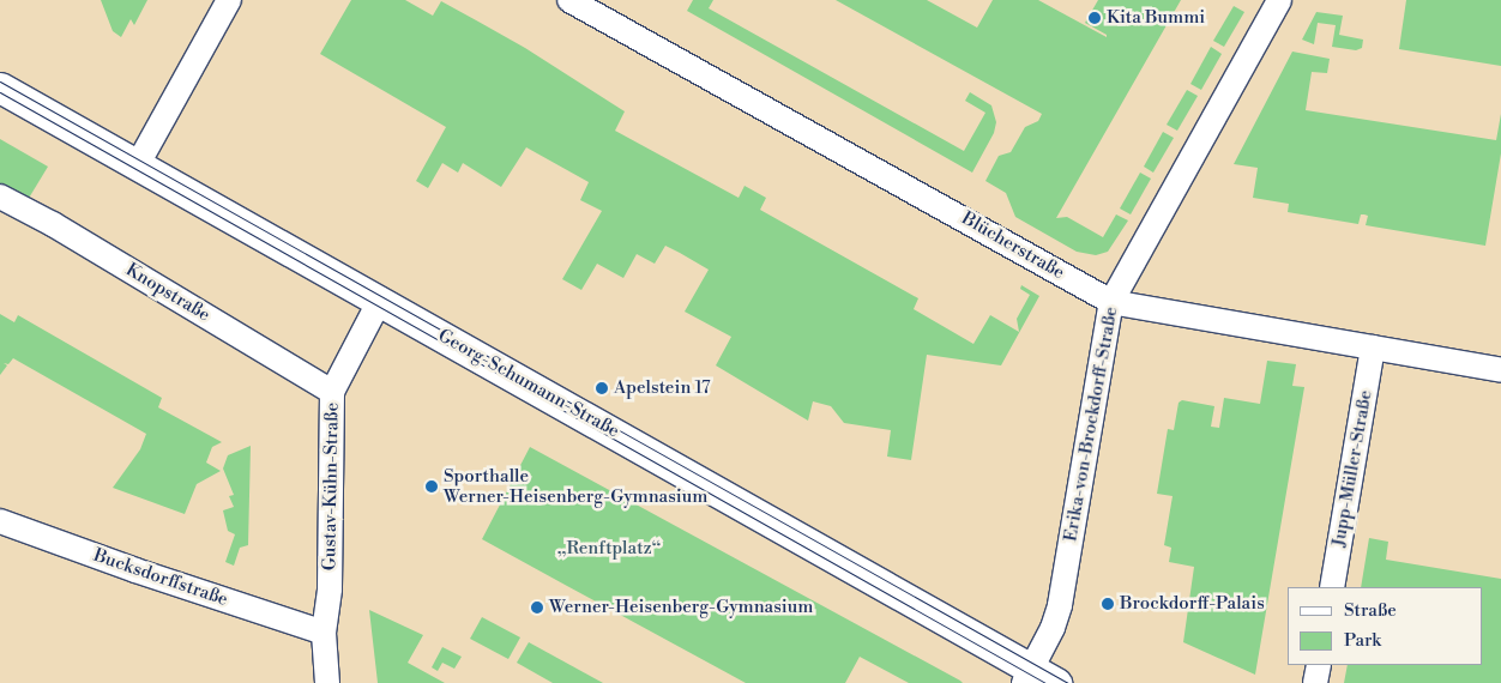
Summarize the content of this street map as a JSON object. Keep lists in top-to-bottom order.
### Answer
{
  "streets": {
    "main road": ["Georg-Schumann-Straße"],
    "street": [
      "Blücherstraße",
      "Knopstraße",
      "Erika-von-Brockdorff-Straße",
      "Jupp-Müller-Straße",
      "Gustav-Kühn-Straße",
      "Bucksdorffstraße"
    ]
  },
  "crossings": [
    ["Blücherstraße", "Erika-von-Brockdorff-Straße"],
    ["Blücherstraße", "Jupp-Müller-Straße"],
    ["Knopstraße", "Gustav-Kühn-Straße"],
    ["Georg-Schumann-Straße", "Erika-von-Brockdorff-Straße"],
    ["Georg-Schumann-Straße", "Gustav-Kühn-Straße"],
    ["Gustav-Kühn-Straße", "Bucksdorffstraße"]
  ],
  "parks": ["„Renftplatz“"],
  "places": [
    "Kita Bummi",
    "Apelstein 17",
    "Sporthalle Werner-Heisenberg-Gymnasium",
    "Brockdorff-Palais",
    "Werner-Heisenberg-Gymnasium"
  ],
  "legend": ["Straße", "Park"]
}
